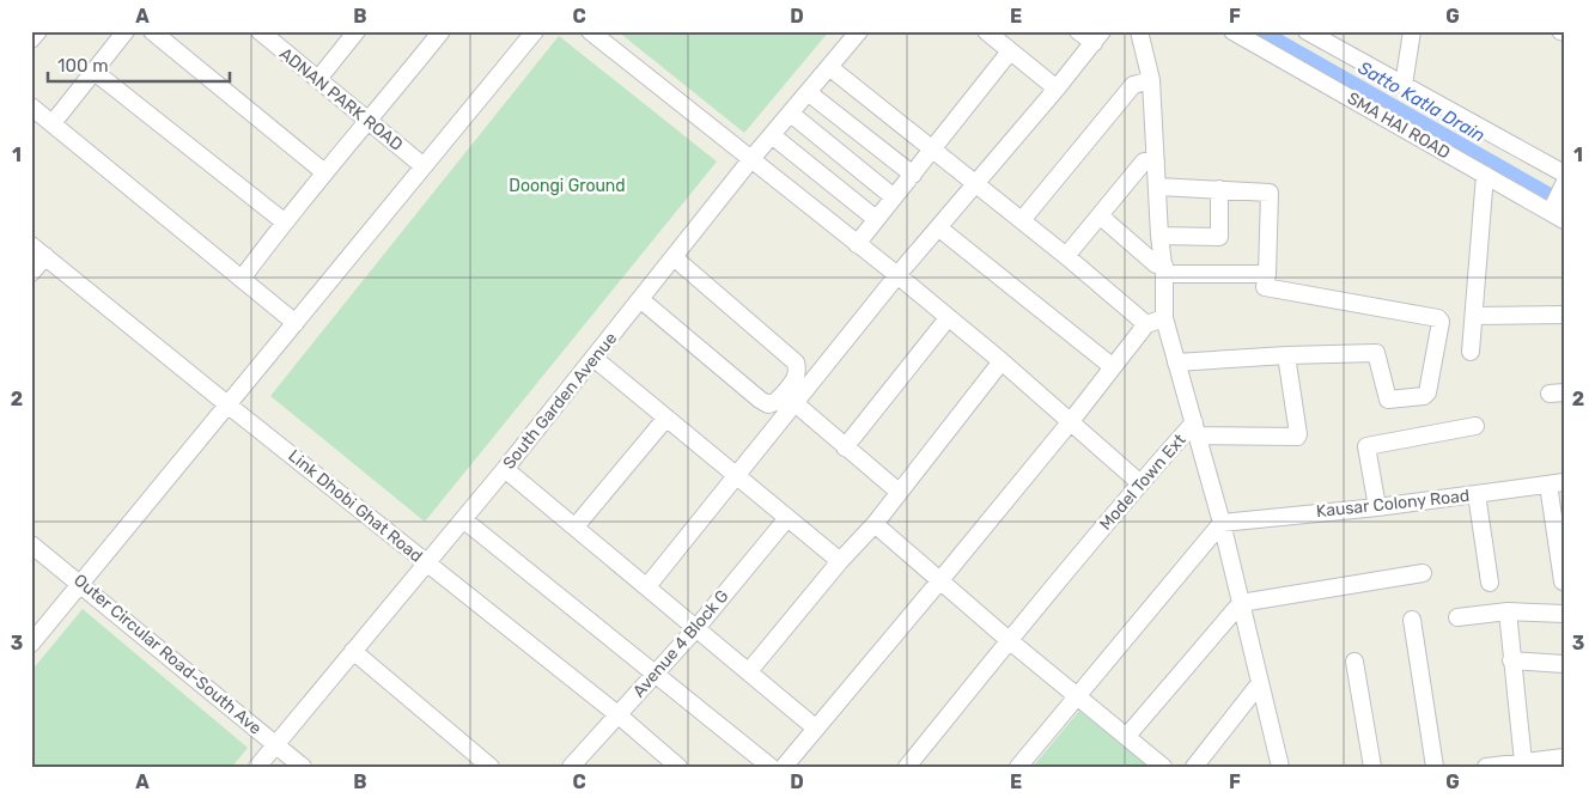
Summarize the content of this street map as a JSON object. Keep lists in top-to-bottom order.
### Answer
{
  "streets": {
    "street": [
      "ADNAN PARK ROAD",
      "SMA HAI ROAD",
      "South Garden Avenue",
      "Model Town Ext",
      "Kausar Colony Road",
      "Link Dhobi Ghat Road",
      "Avenue 4 Block G",
      "Outer Circular Road-South Ave"
    ]
  },
  "crossings": [
    ["South Garden Avenue", "Link Dhobi Ghat Road"],
    ["South Garden Avenue", "Outer Circular Road-South Ave"],
    ["Link Dhobi Ghat Road", "Avenue 4 Block G"]
  ],
  "water": ["Satto Katla Drain"],
  "parks": ["Doongi Ground"],
  "scale_bar": "100 m",
  "grid": {
    "columns": [
      "A",
      "B",
      "C",
      "D",
      "E",
      "F",
      "G"
    ],
    "rows": ["1", "2", "3"]
  }
}
